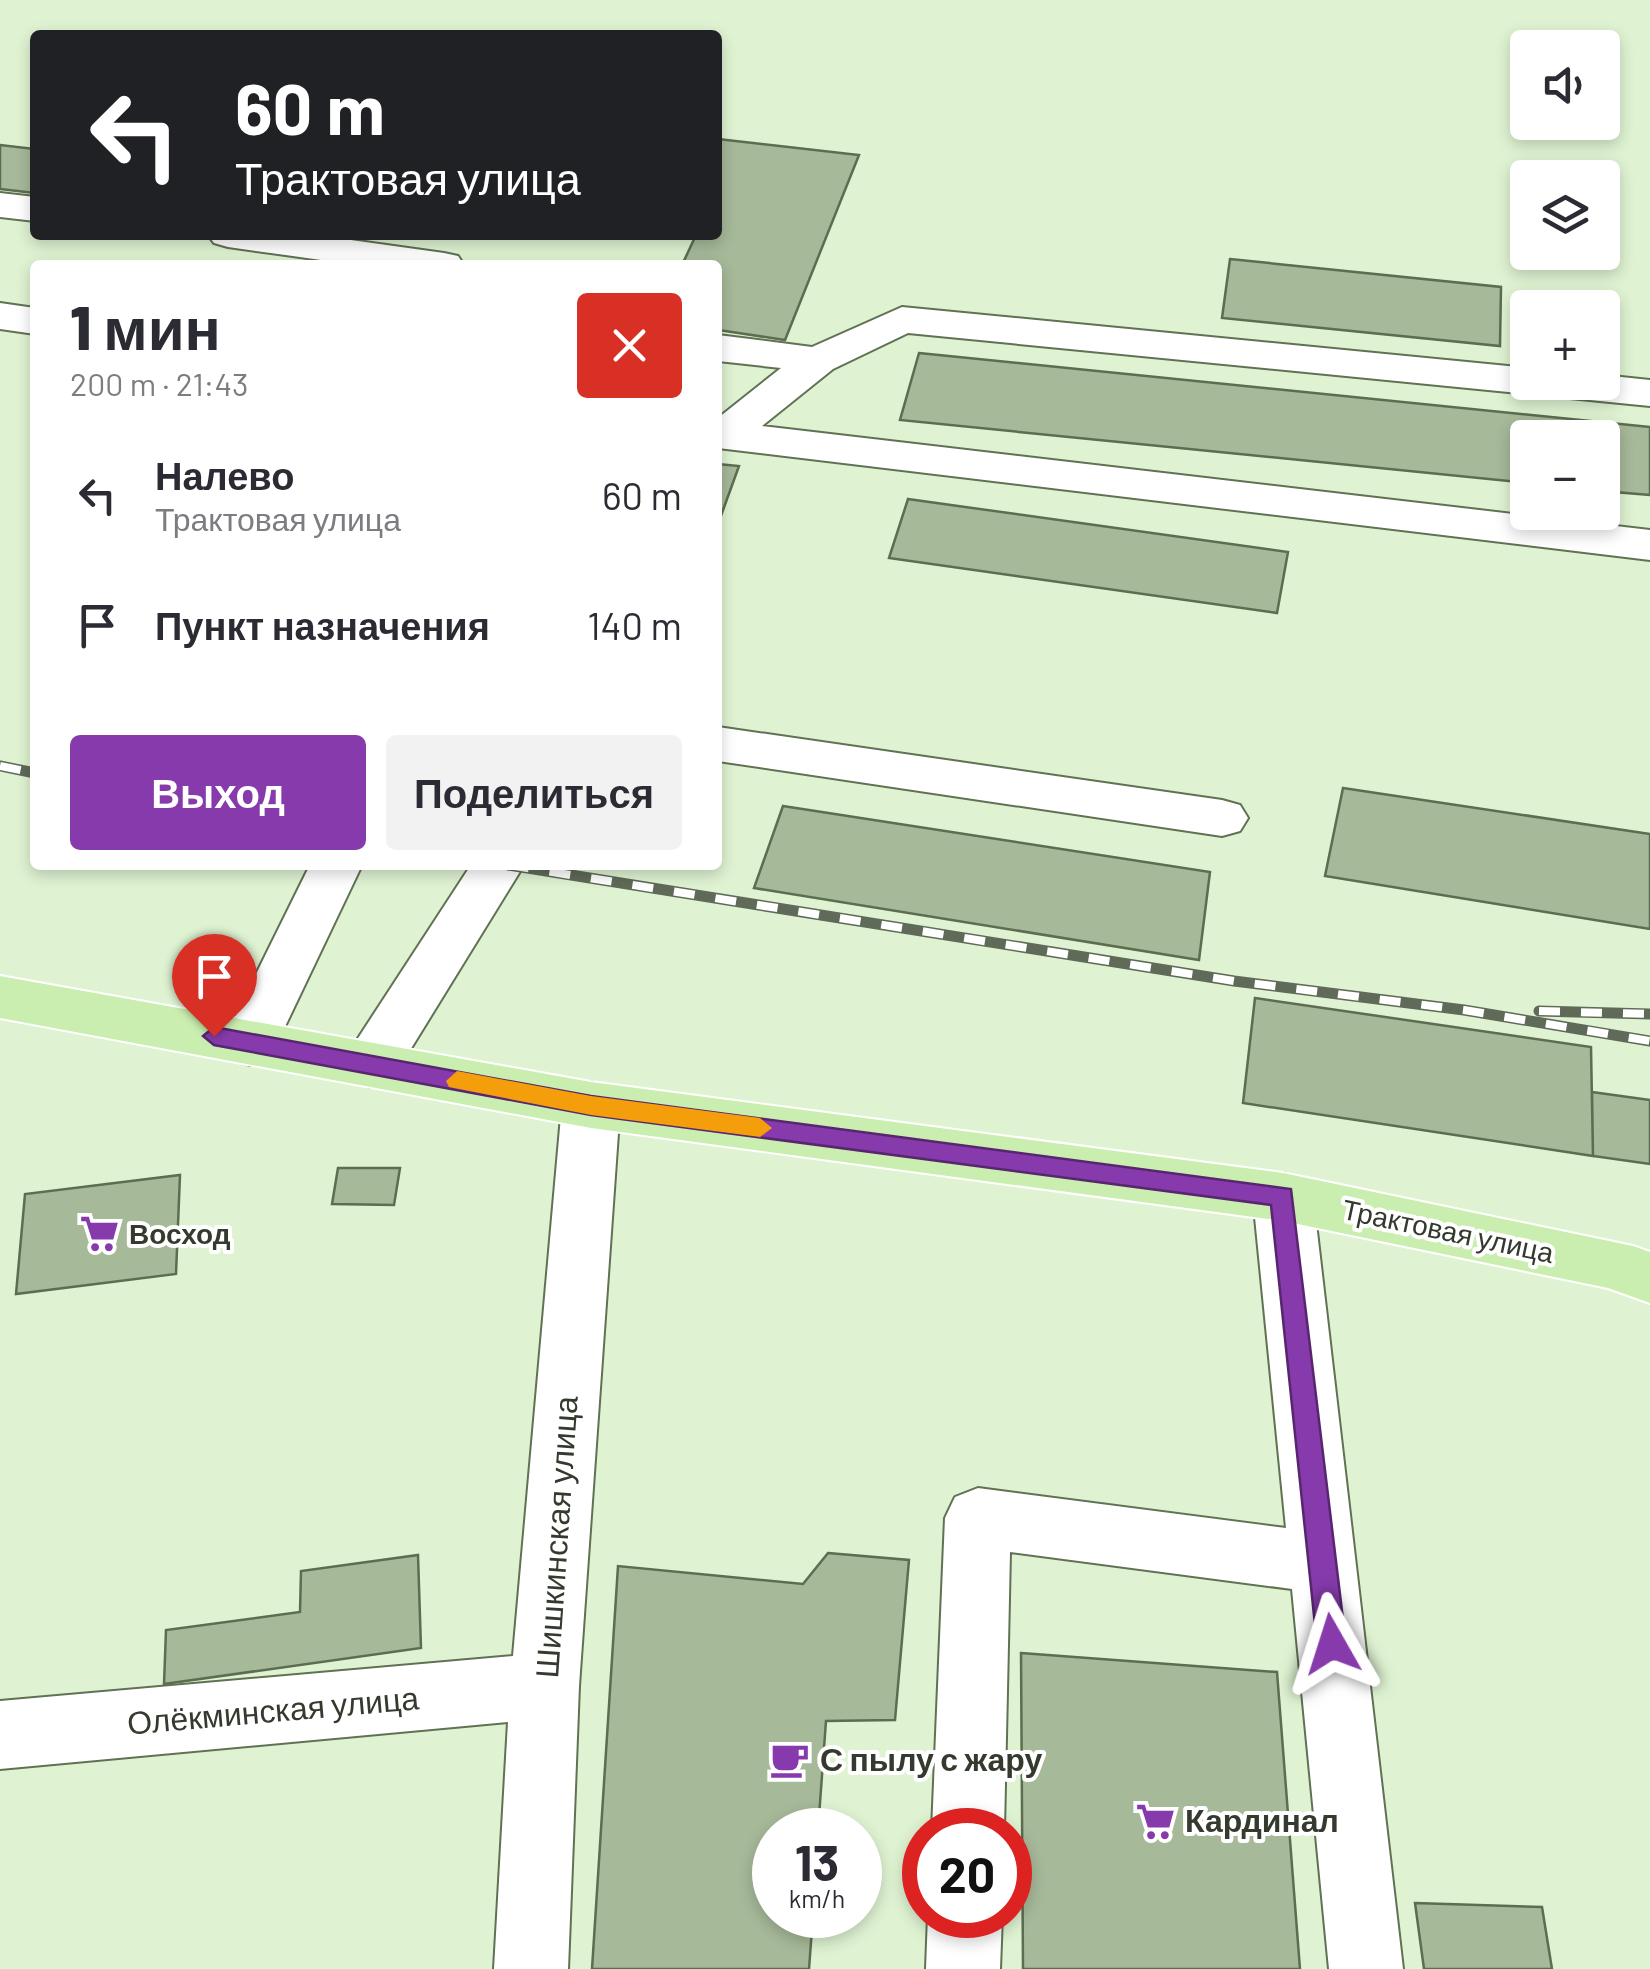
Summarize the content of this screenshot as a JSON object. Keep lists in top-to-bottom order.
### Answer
{
  "streets": {
    "main road": ["Трактовая улица"],
    "street": ["Шишкинская улица", "Олёкминская улица"]
  },
  "crossings": [
    ["Трактовая улица", "Шишкинская улица"],
    ["Шишкинская улица", "Олёкминская улица"]
  ],
  "places": {
    "supermarket": ["Восход", "Кардинал"],
    "cafe": ["С пылу с жару"]
  },
  "page": {
    "map_buttons": ["+", "−"],
    "turn": ["60 m", "Трактовая улица"],
    "heading": ["1 мин", "200 m · 21:43"],
    "list": [
      {
        "name": "Налево",
        "note": "Трактовая улица",
        "value": "60 m"
      },
      {
        "name": "Пункт назначения",
        "value": "140 m"
      }
    ],
    "buttons": ["Выход", "Поделиться"],
    "speed": "13 km/h",
    "limit": "20"
  }
}
